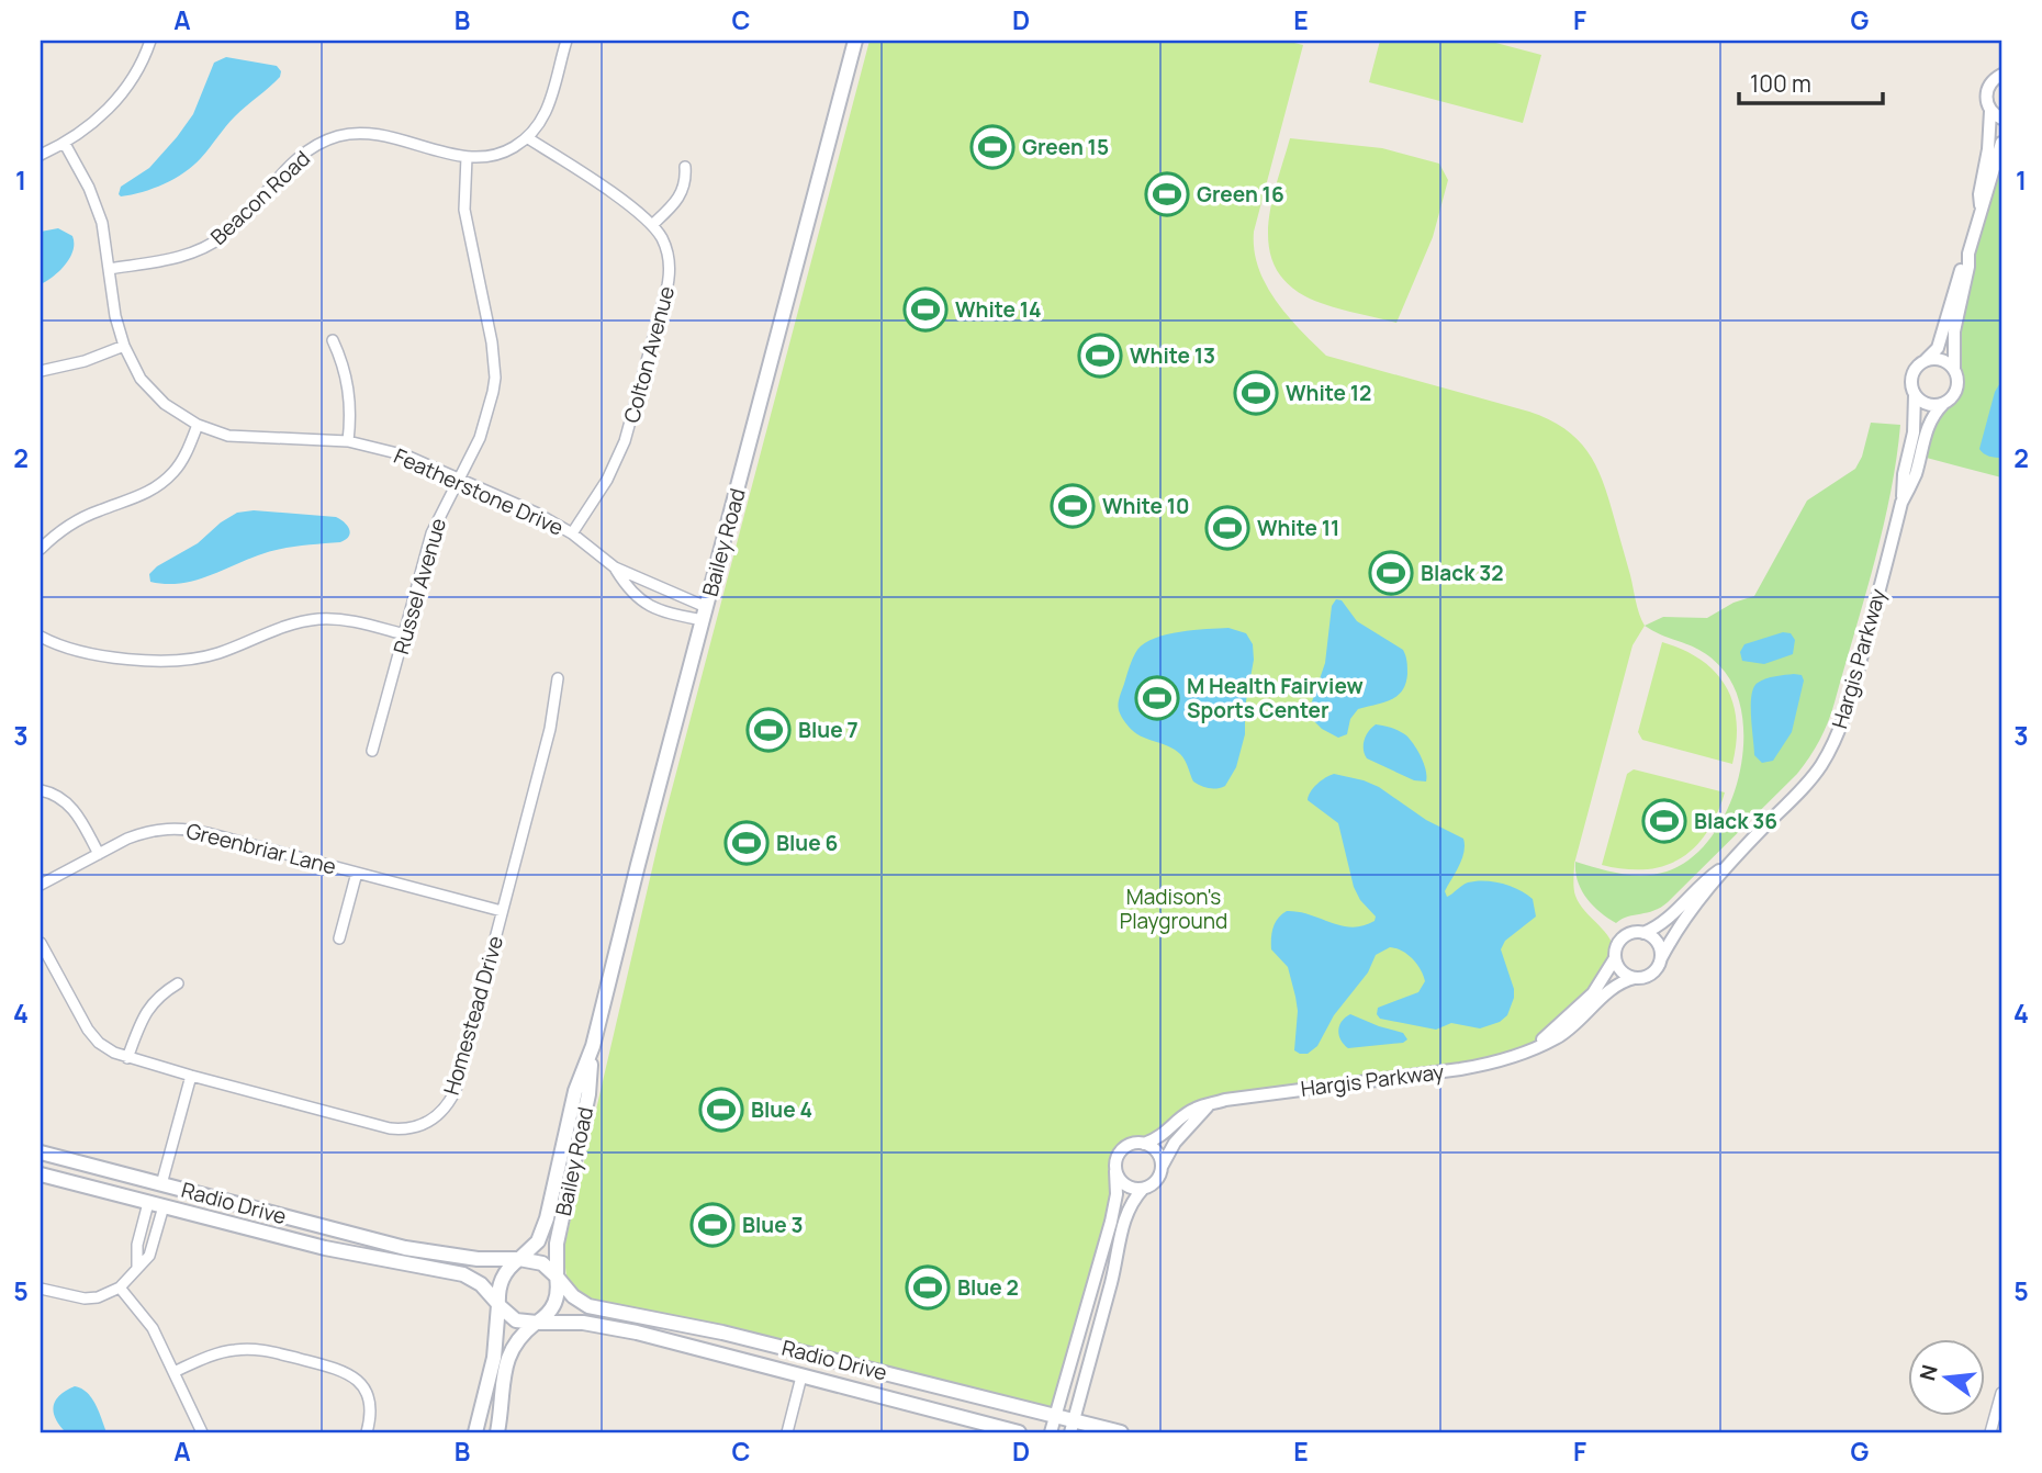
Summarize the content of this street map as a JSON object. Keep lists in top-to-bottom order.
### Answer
{
  "streets": {
    "main road": ["Bailey Road", "Radio Drive"],
    "street": [
      "Beacon Road",
      "Colton Avenue",
      "Featherstone Drive",
      "Russel Avenue",
      "Hargis Parkway",
      "Greenbriar Lane",
      "Homestead Drive"
    ]
  },
  "crossings": [
    ["Beacon Road", "Colton Avenue"],
    ["Beacon Road", "Featherstone Drive"],
    ["Beacon Road", "Russel Avenue"],
    ["Colton Avenue", "Featherstone Drive"],
    ["Featherstone Drive", "Bailey Road"],
    ["Featherstone Drive", "Russel Avenue"],
    ["Bailey Road", "Radio Drive"],
    ["Greenbriar Lane", "Homestead Drive"]
  ],
  "parks": ["Madison's Playground"],
  "places": {
    "sports": [
      "Green 15",
      "Green 16",
      "White 14",
      "White 13",
      "White 12",
      "White 10",
      "White 11",
      "Black 32",
      "M Health Fairview Sports Center",
      "Blue 7",
      "Black 36",
      "Blue 6",
      "Blue 4",
      "Blue 3",
      "Blue 2"
    ]
  },
  "scale_bar": "100 m",
  "north": "left",
  "grid": {
    "columns": [
      "A",
      "B",
      "C",
      "D",
      "E",
      "F",
      "G"
    ],
    "rows": [
      "1",
      "2",
      "3",
      "4",
      "5"
    ]
  }
}
